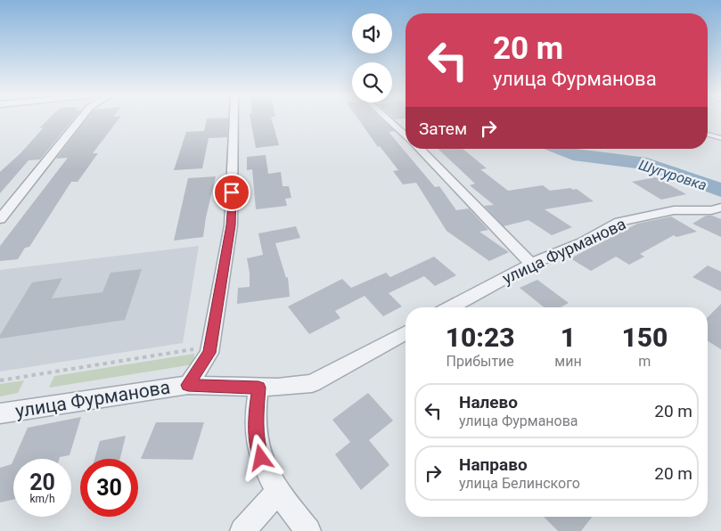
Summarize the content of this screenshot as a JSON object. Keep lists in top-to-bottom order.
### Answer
{
  "streets": {
    "street": ["улица Фурманова"]
  },
  "water": ["Шугуровка"],
  "page": {
    "turn": ["20 m", "улица Фурманова"],
    "then": "Затем",
    "eta": [
      "10:23",
      "Прибытие",
      "1",
      "мин",
      "150",
      "m"
    ],
    "list": [
      {
        "name": "Налево",
        "note": "улица Фурманова",
        "value": "20 m"
      },
      {
        "name": "Направо",
        "note": "улица Белинского",
        "value": "20 m"
      }
    ],
    "speed": "20 km/h",
    "limit": "30"
  }
}
